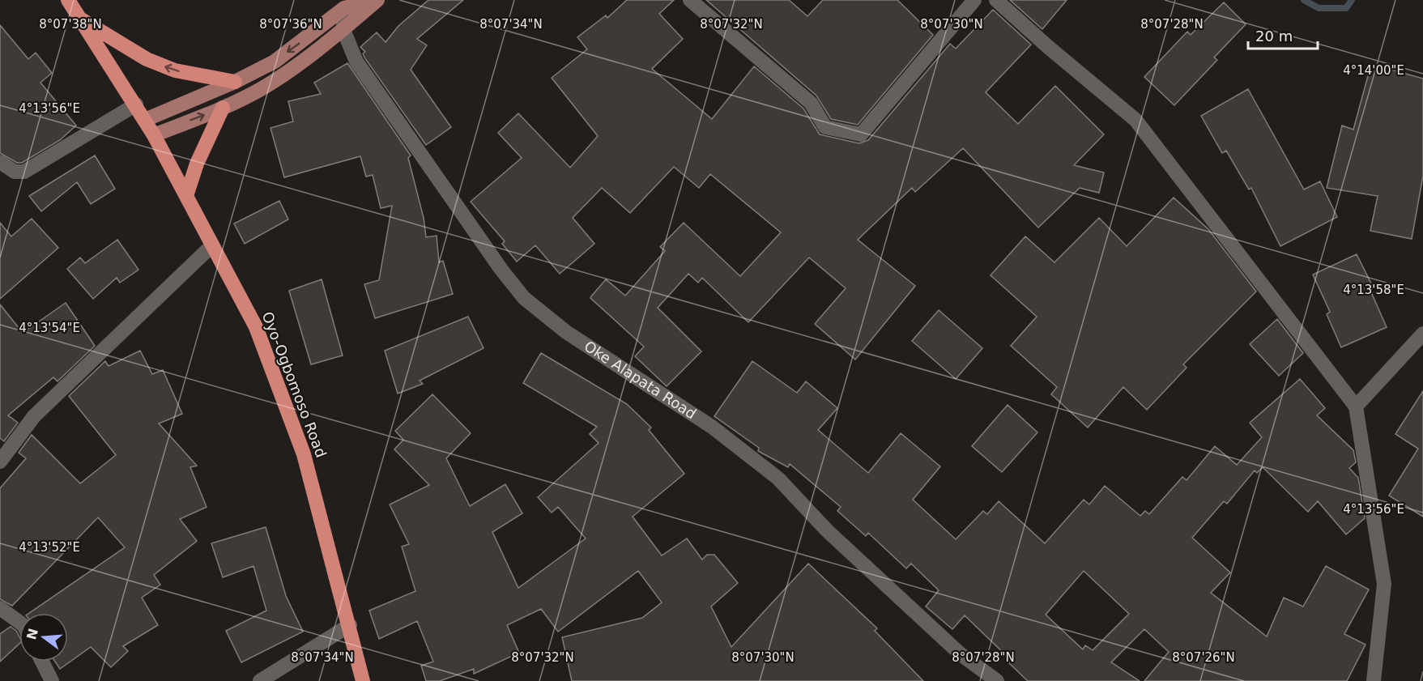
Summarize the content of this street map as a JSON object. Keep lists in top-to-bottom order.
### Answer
{
  "streets": {
    "highway": ["Oyo-Ogbomoso Road"],
    "street": ["Oke Alapata Road"]
  },
  "scale_bar": "20 m",
  "north": "left",
  "coordinates": [
    "8°07'38\"N",
    "8°07'36\"N",
    "8°07'34\"N",
    "8°07'32\"N",
    "8°07'30\"N",
    "8°07'28\"N",
    "4°14'00\"E",
    "4°13'56\"E",
    "4°13'58\"E",
    "4°13'54\"E",
    "4°13'52\"E",
    "8°07'26\"N"
  ]
}
